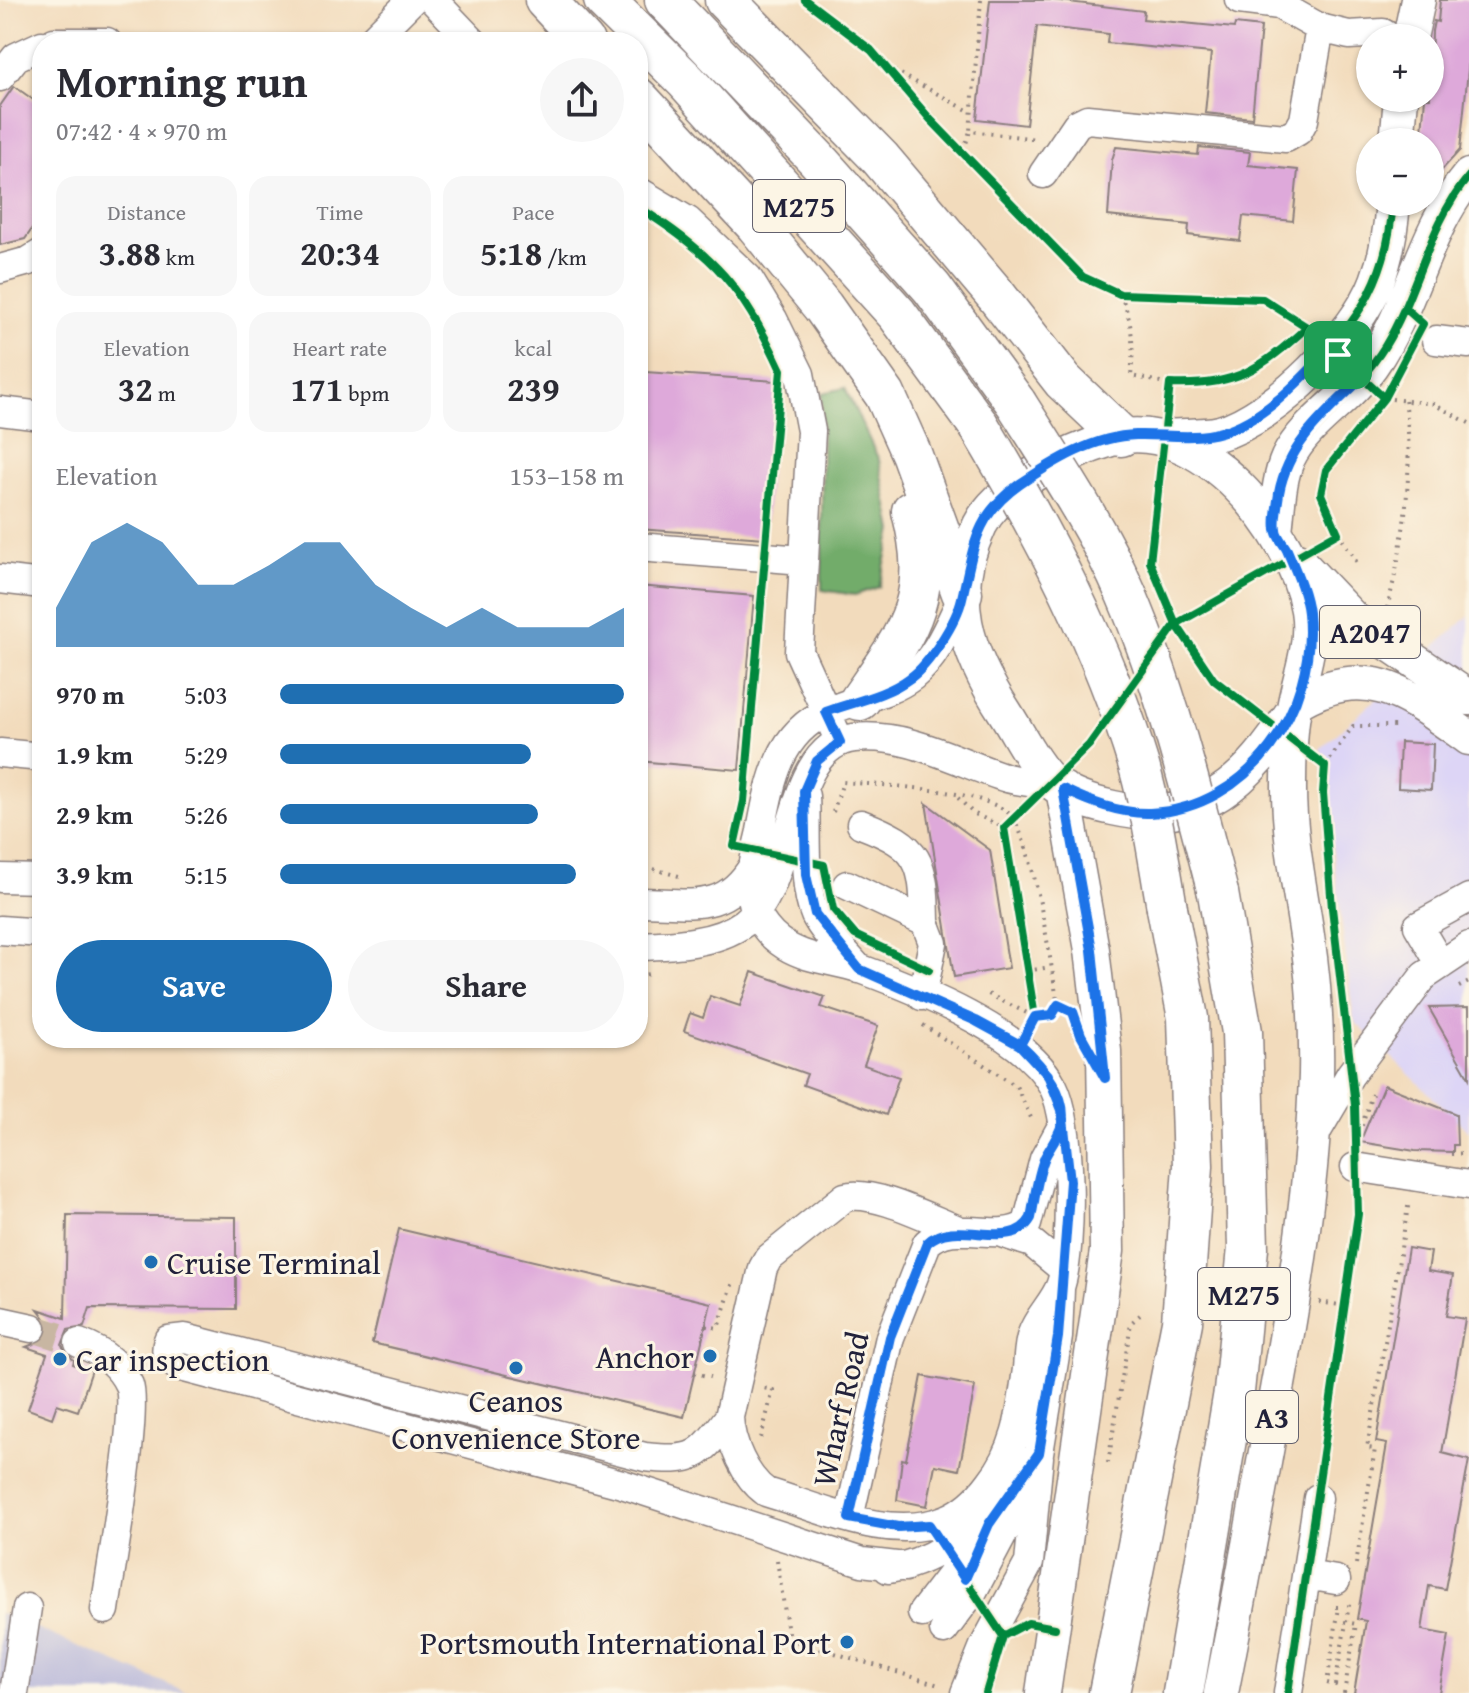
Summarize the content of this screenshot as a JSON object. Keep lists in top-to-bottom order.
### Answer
{
  "streets": {
    "highway": ["M275"],
    "main road": ["A2047", "A3"],
    "street": ["Wharf Road"]
  },
  "crossings": [
    ["A2047", "A3"]
  ],
  "places": [
    "Cruise Terminal",
    "Anchor",
    "Car inspection",
    "Ceanos Convenience Store",
    "Portsmouth International Port"
  ],
  "page": {
    "map_buttons": ["+", "−"],
    "heading": ["Morning run", "07:42 · 4 × 970 m"],
    "stats": [
      ["Distance", "3.88 km"],
      ["Time", "20:34"],
      ["Pace", "5:18 /km"],
      ["Elevation", "32 m"],
      ["Heart rate", "171 bpm"],
      ["kcal", "239"]
    ],
    "chart": ["Elevation", "153–158 m"],
    "list": [
      {
        "name": "970 m",
        "note": "5:03"
      },
      {
        "name": "1.9 km",
        "note": "5:29"
      },
      {
        "name": "2.9 km",
        "note": "5:26"
      },
      {
        "name": "3.9 km",
        "note": "5:15"
      }
    ],
    "buttons": ["Save", "Share"]
  }
}
